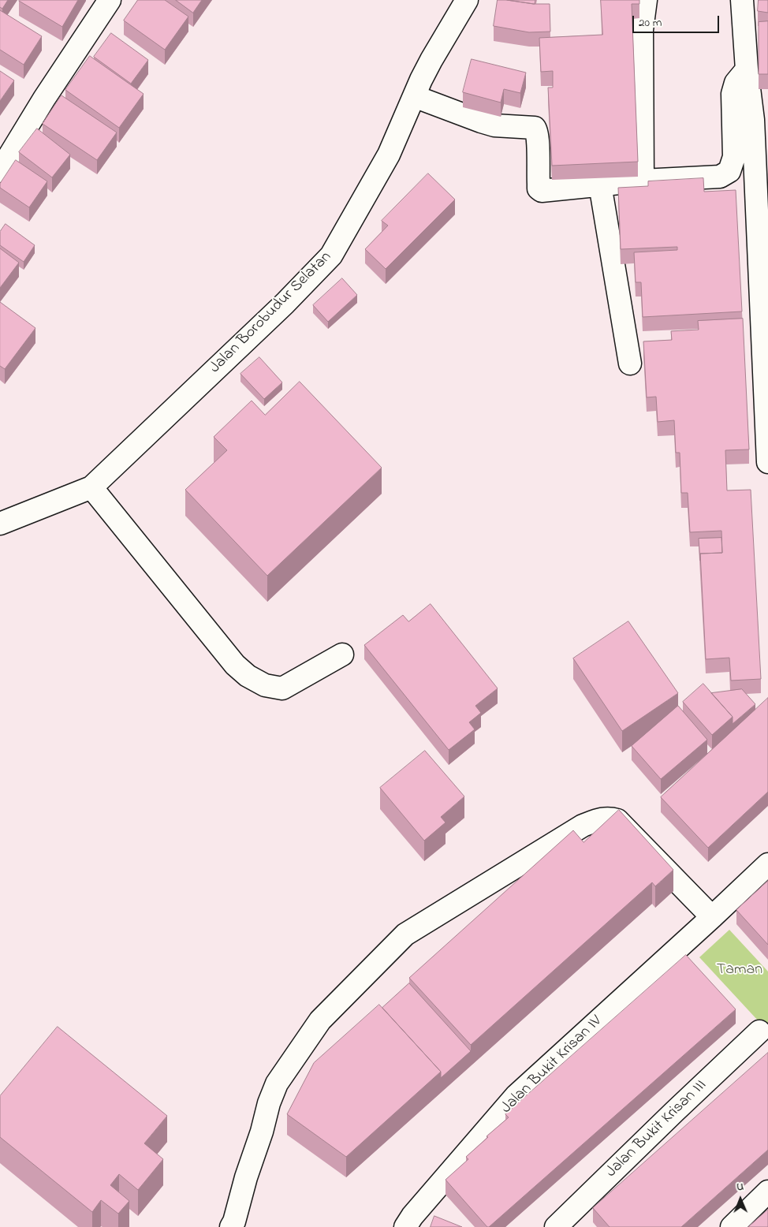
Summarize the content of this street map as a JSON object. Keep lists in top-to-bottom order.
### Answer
{
  "streets": {
    "street": ["Jalan Borobudur Selatan", "Jalan Bukit Krisan IV", "Jalan Bukit Krisan III"]
  },
  "parks": ["Taman"],
  "scale_bar": "20 m",
  "north": "top"
}
